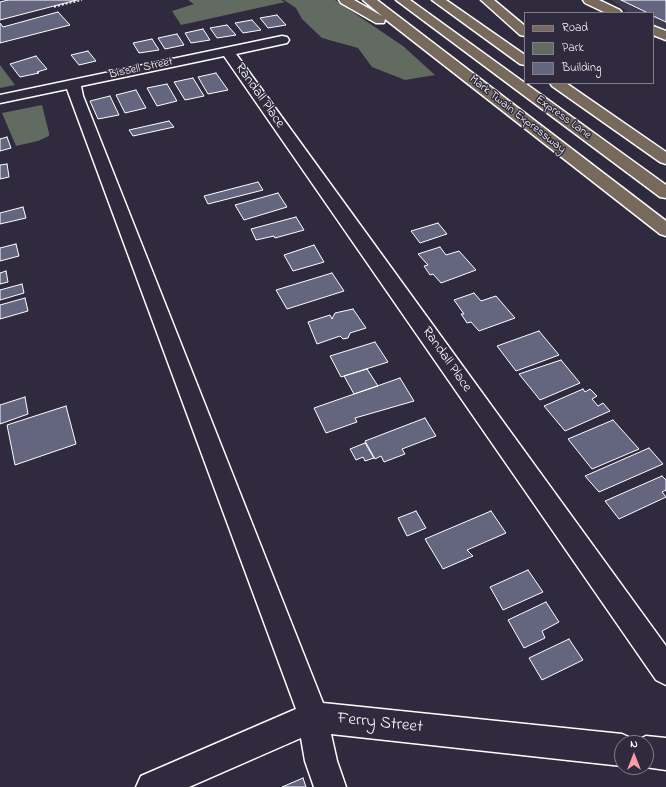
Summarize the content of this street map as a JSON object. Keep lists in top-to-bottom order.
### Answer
{
  "streets": {
    "main road": ["Mark Twain Expressway", "Express Lane"],
    "street": ["Bissell Street", "Randall Place", "Ferry Street"]
  },
  "crossings": [
    ["Bissell Street", "Randall Place"]
  ],
  "legend": ["Road", "Park", "Building"],
  "north": "top"
}
